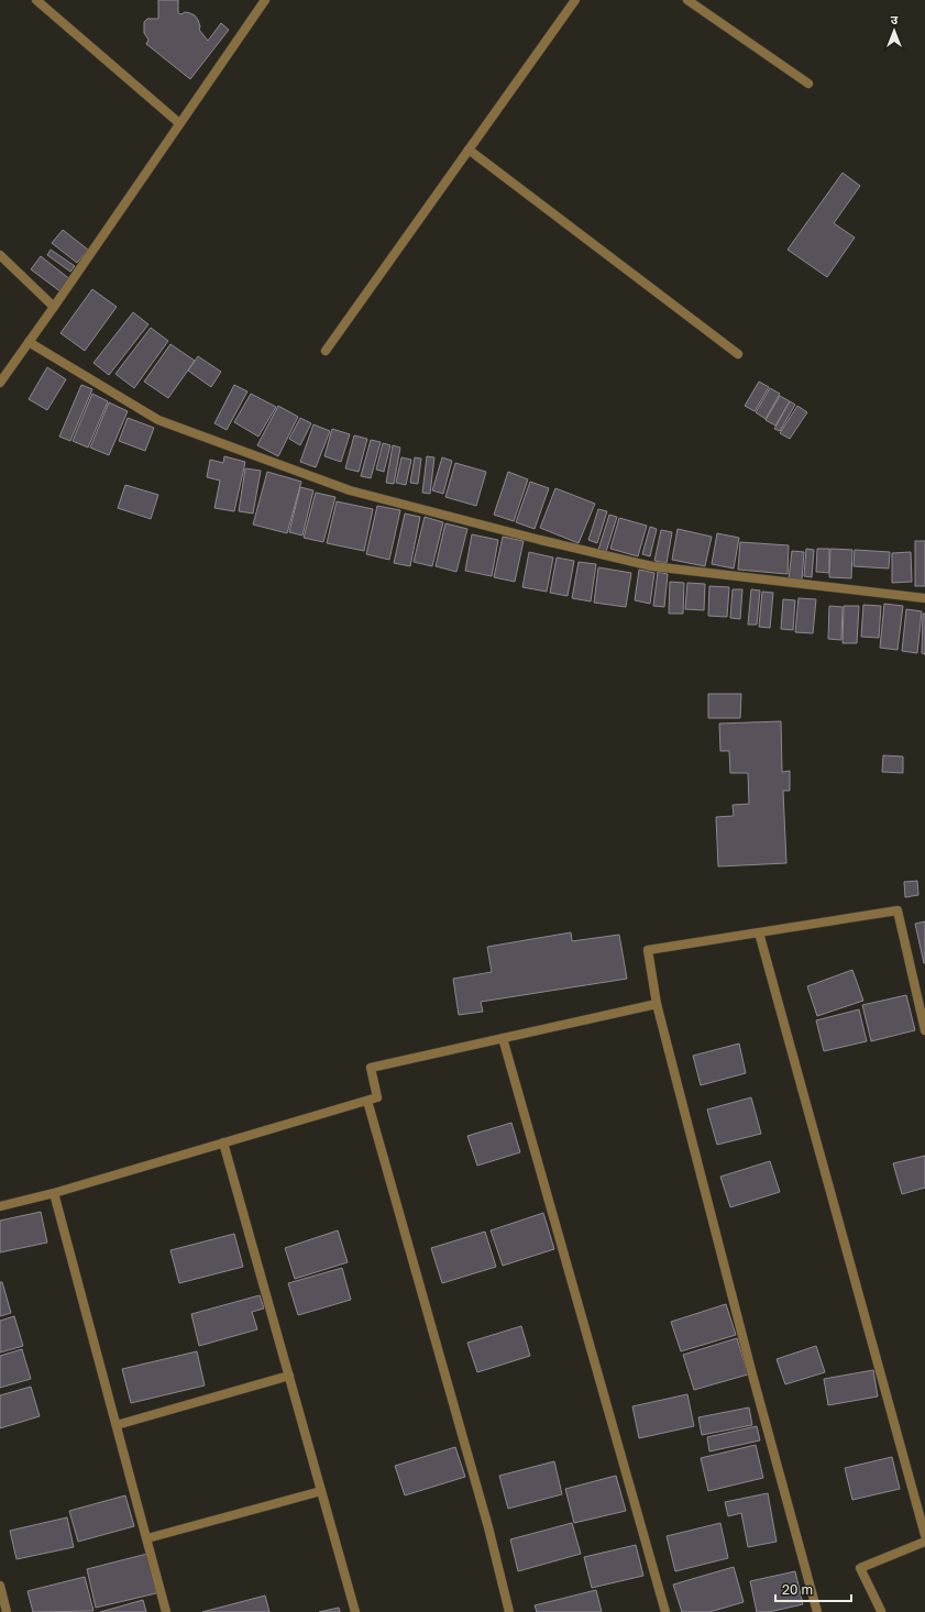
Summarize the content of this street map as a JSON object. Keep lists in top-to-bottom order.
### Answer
{
  "scale_bar": "20 m",
  "north": "top"
}
